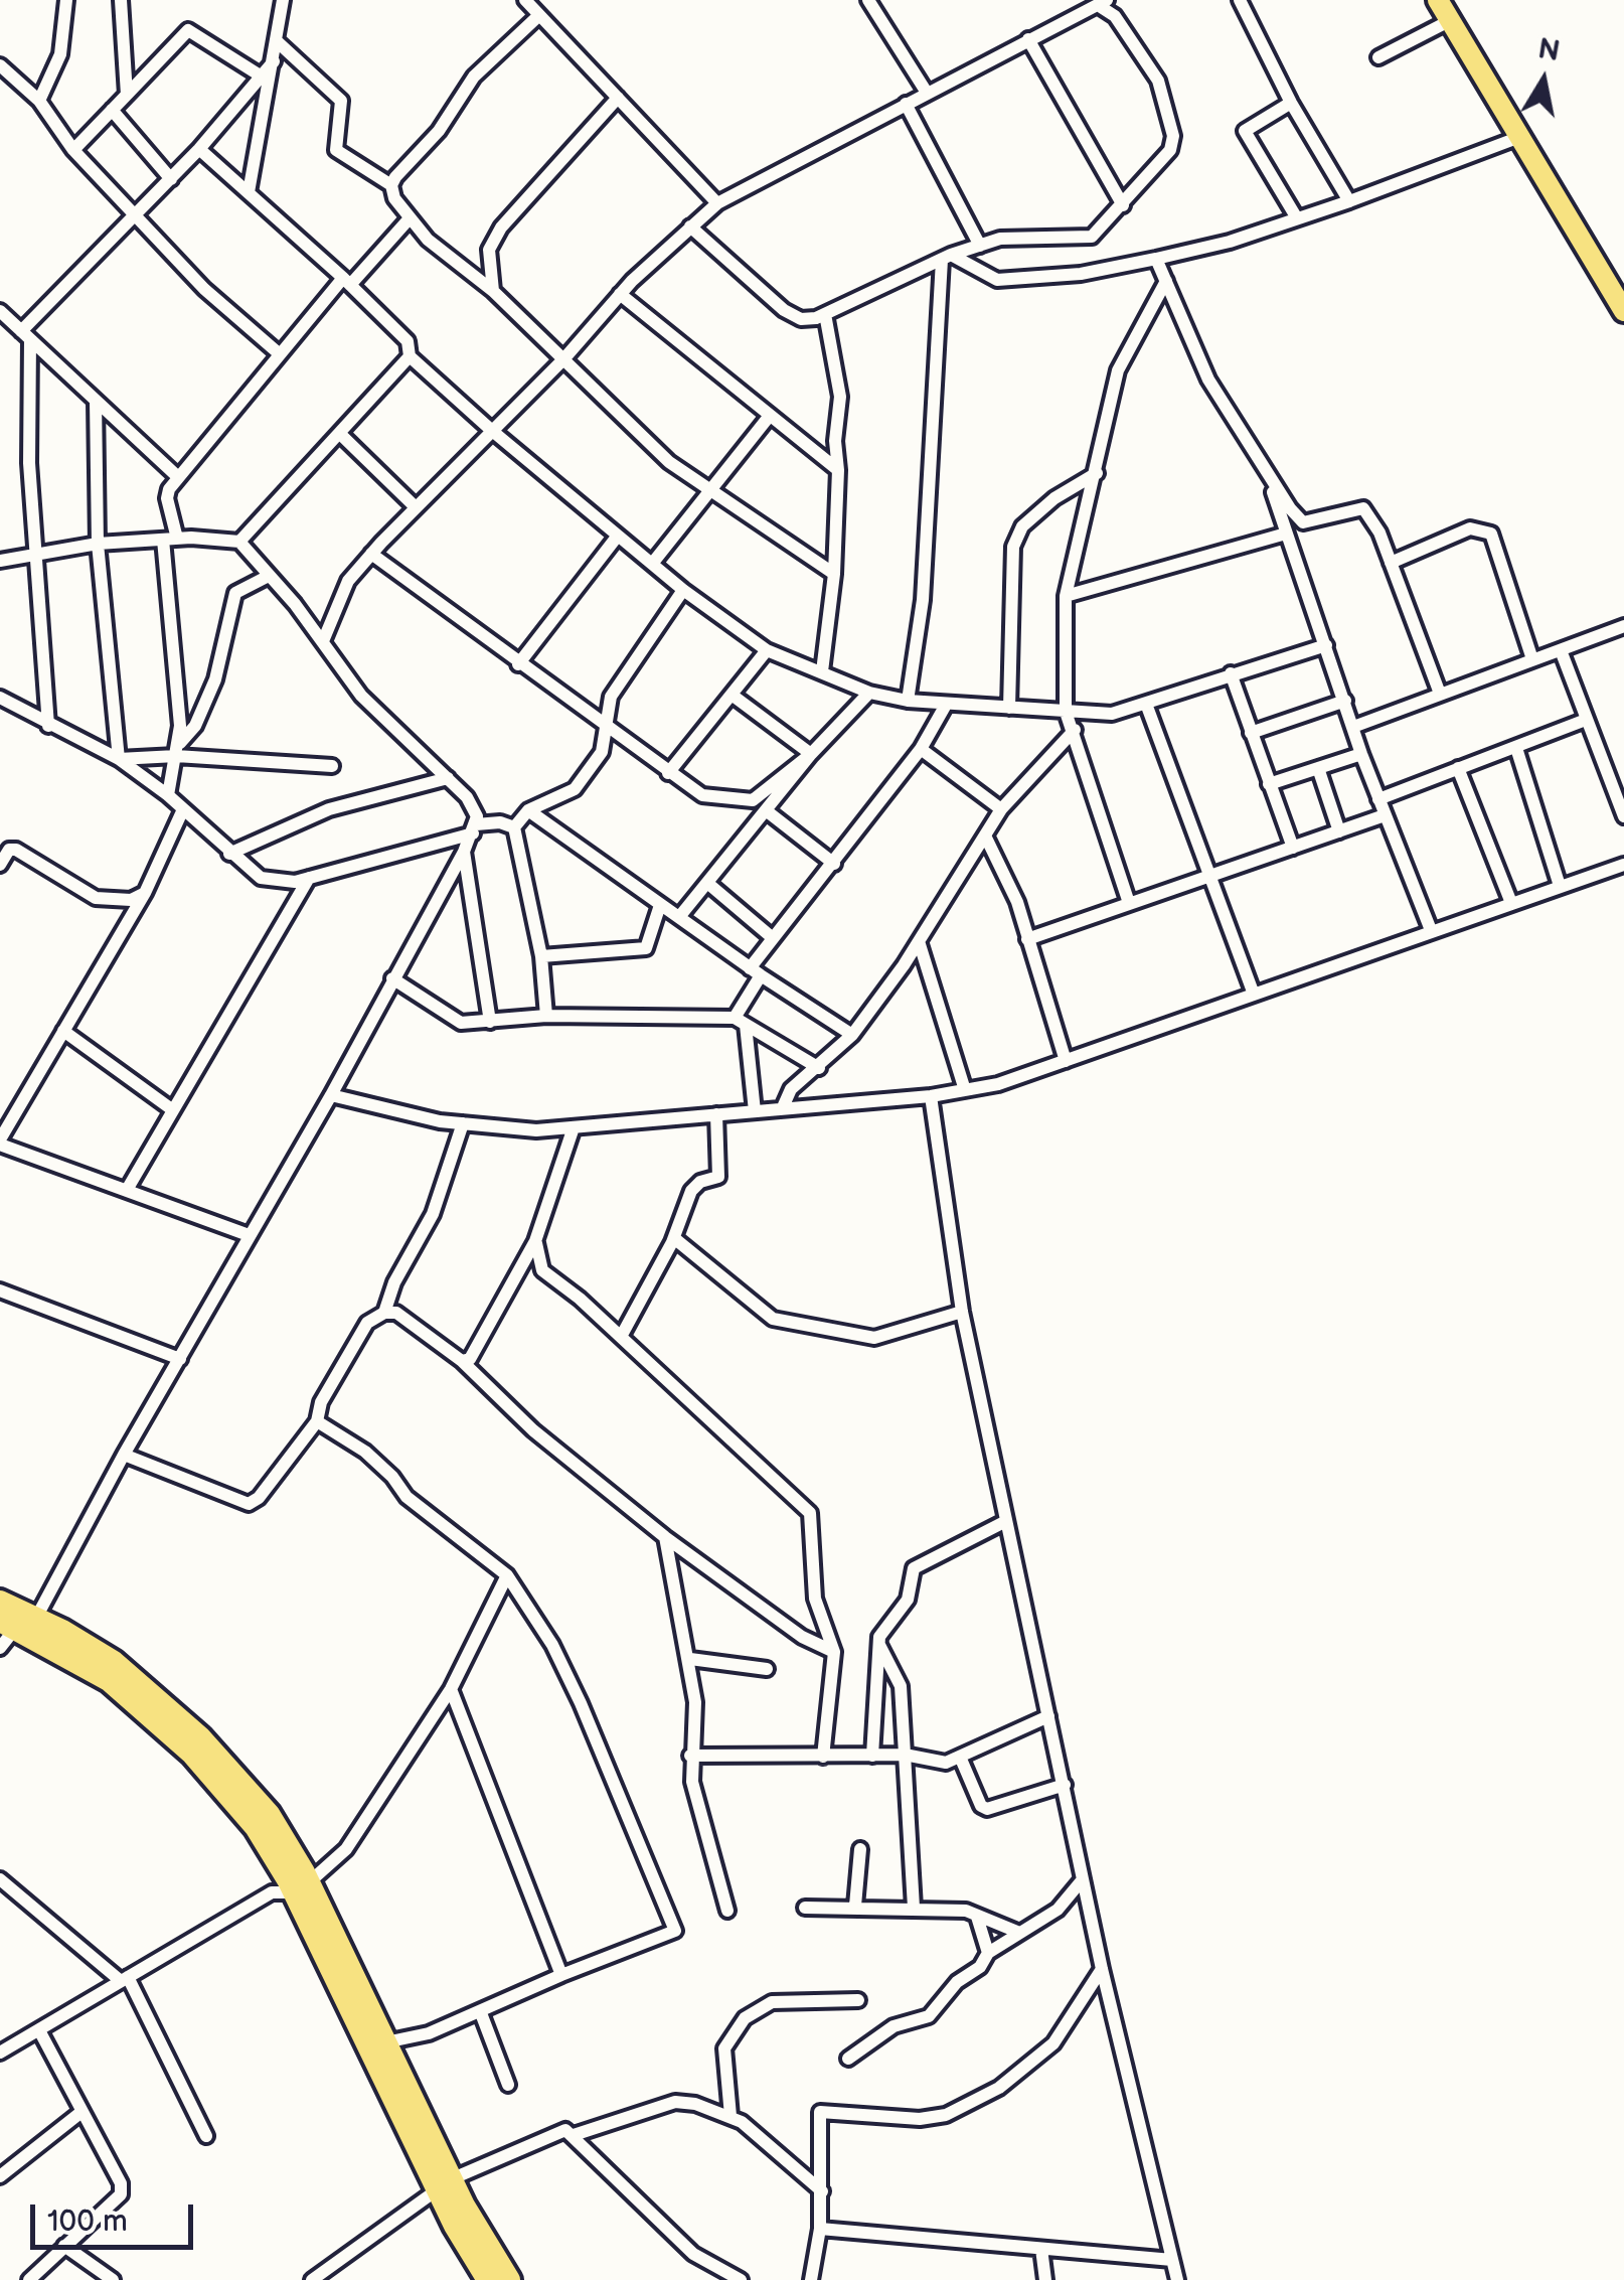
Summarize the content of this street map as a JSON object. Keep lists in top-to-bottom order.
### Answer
{
  "scale_bar": "100 m",
  "north": "top"
}
